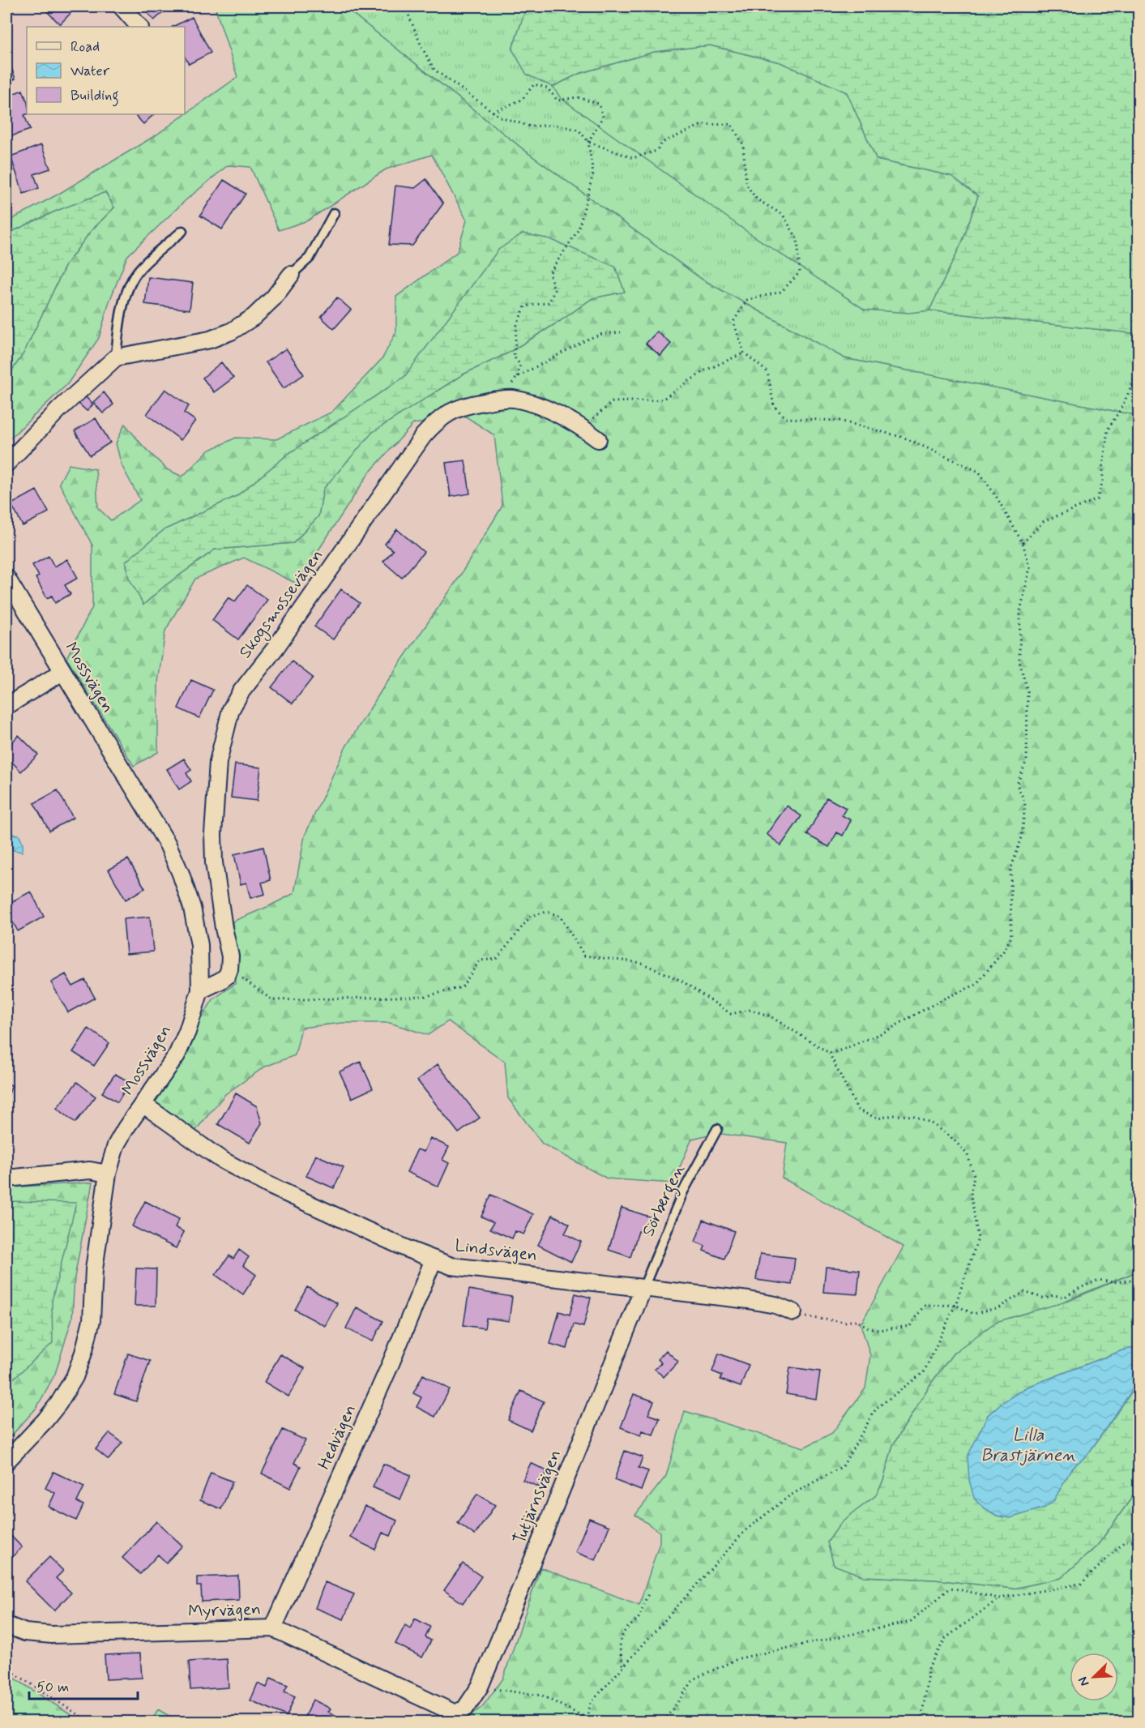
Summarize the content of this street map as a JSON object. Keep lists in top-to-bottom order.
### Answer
{
  "streets": {
    "street": [
      "Skogsmossevägen",
      "Mossvägen",
      "Lindsvägen",
      "Hedvägen",
      "Tutjärnsvägen",
      "Myrvägen"
    ],
    "lane": ["Sörbergen"]
  },
  "crossings": [
    ["Mossvägen", "Lindsvägen"],
    ["Sörbergen", "Lindsvägen"],
    ["Sörbergen", "Tutjärnsvägen"],
    ["Lindsvägen", "Hedvägen"],
    ["Lindsvägen", "Tutjärnsvägen"],
    ["Hedvägen", "Myrvägen"],
    ["Tutjärnsvägen", "Myrvägen"]
  ],
  "water": ["Lilla Brastjärnen"],
  "legend": ["Road", "Water", "Building"],
  "scale_bar": "50 m",
  "north": "bottom left"
}
